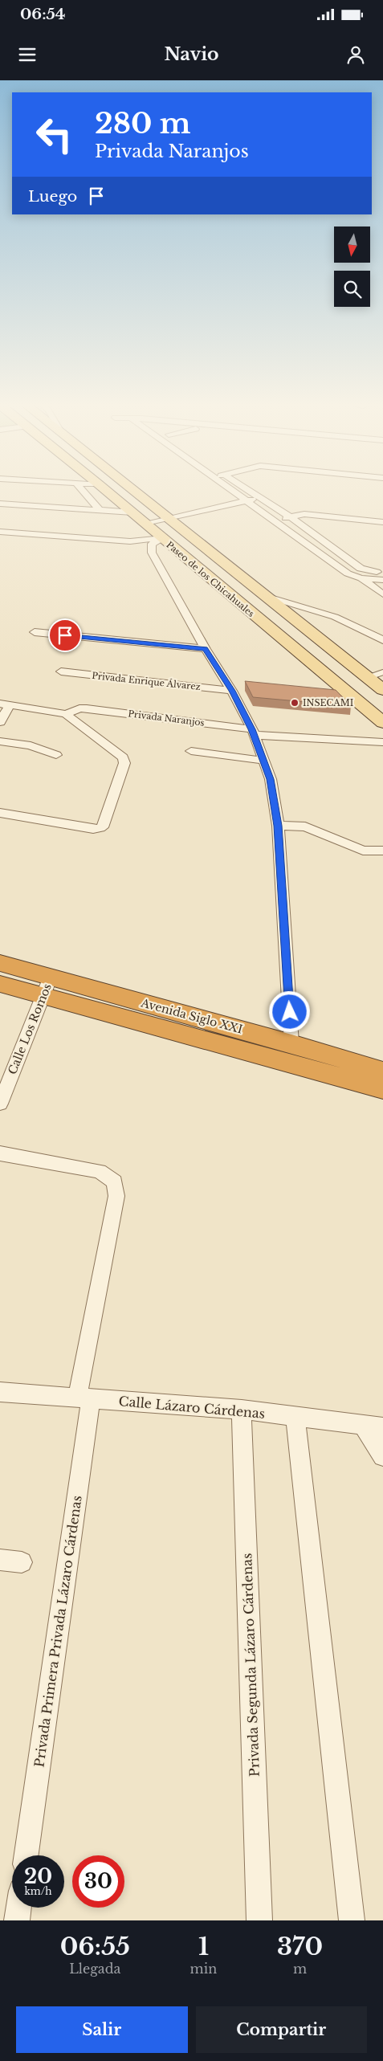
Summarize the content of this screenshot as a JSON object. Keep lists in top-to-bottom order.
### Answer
{
  "streets": {
    "highway": ["Avenida Siglo XXI"],
    "main road": ["Paseo de los Chicahuales"],
    "street": [
      "Privada Enrique Álvarez",
      "Privada Naranjos",
      "Calle Los Romos",
      "Calle Lázaro Cárdenas",
      "Privada Primera Privada Lázaro Cárdenas",
      "Privada Segunda Lázaro Cárdenas"
    ]
  },
  "crossings": [
    ["Avenida Siglo XXI", "Calle Los Romos"],
    ["Calle Lázaro Cárdenas", "Privada Primera Privada Lázaro Cárdenas"],
    ["Calle Lázaro Cárdenas", "Privada Segunda Lázaro Cárdenas"]
  ],
  "places": ["INSECAMI"],
  "north": "bottom",
  "page": {
    "status": "06:54",
    "header": "Navio",
    "turn": ["280 m", "Privada Naranjos"],
    "then": "Luego",
    "speed": "20 km/h",
    "limit": "30",
    "eta": [
      "06:55",
      "Llegada",
      "1",
      "min",
      "370",
      "m"
    ],
    "buttons": ["Salir", "Compartir"]
  }
}
